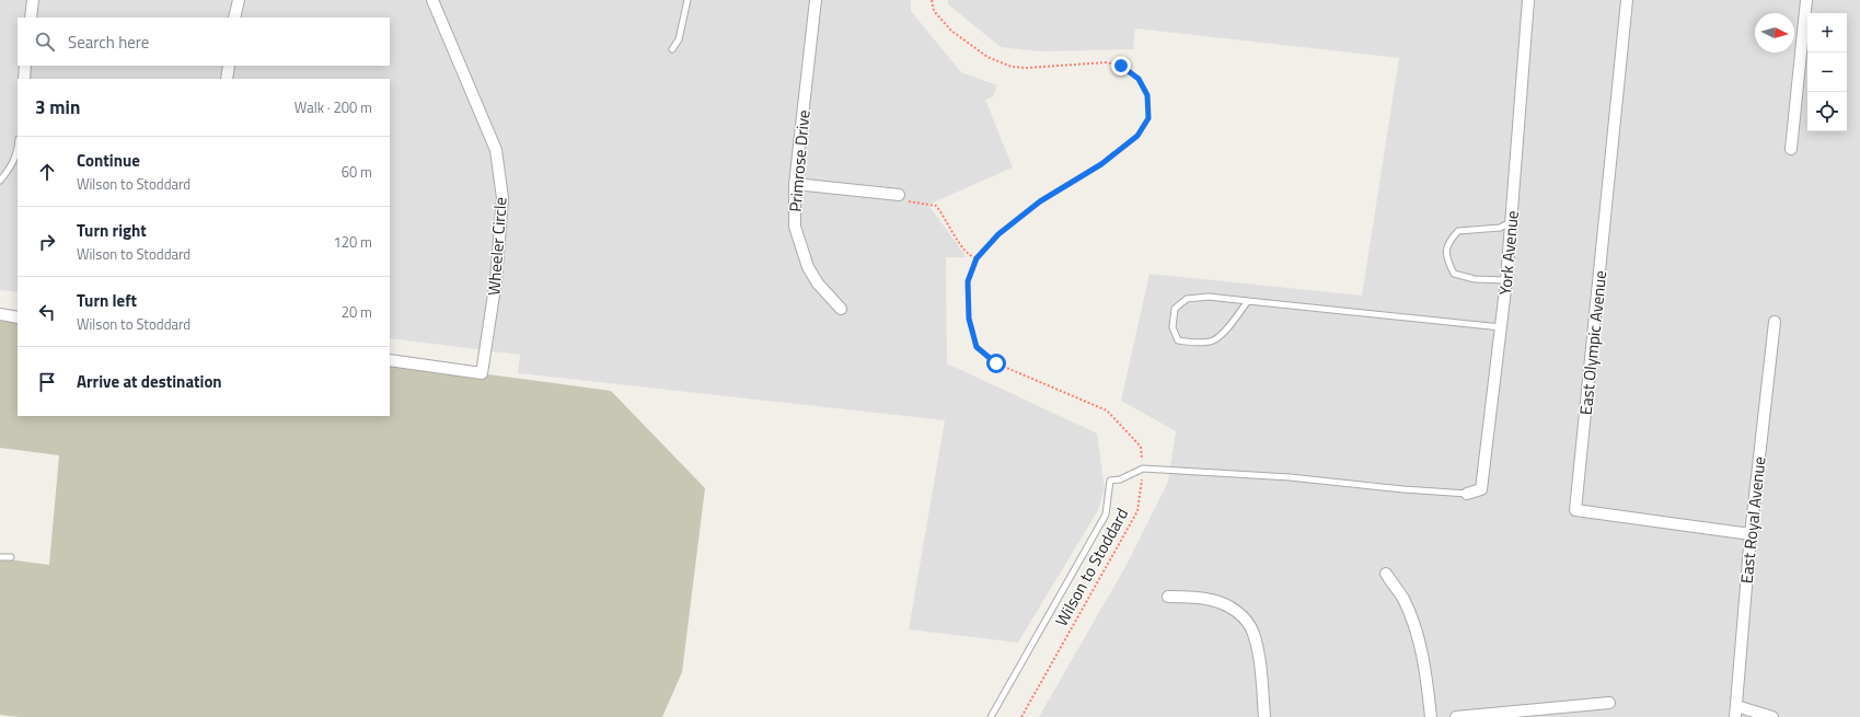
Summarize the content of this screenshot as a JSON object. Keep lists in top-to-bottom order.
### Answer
{
  "streets": {
    "street": [
      "Primrose Drive",
      "Wheeler Circle",
      "York Avenue",
      "East Olympic Avenue",
      "East Royal Avenue"
    ],
    "path": ["Wilson to Stoddard"]
  },
  "crossings": [
    ["East Olympic Avenue", "East Royal Avenue"]
  ],
  "north": "right",
  "page": {
    "map_buttons": ["+", "−"],
    "search": "Search here",
    "heading": ["3 min", "Walk · 200 m"],
    "list": [
      ["Continue", "Wilson to Stoddard", "60 m"],
      ["Turn right", "Wilson to Stoddard", "120 m"],
      ["Turn left", "Wilson to Stoddard", "20 m"],
      "Arrive at destination"
    ]
  }
}
